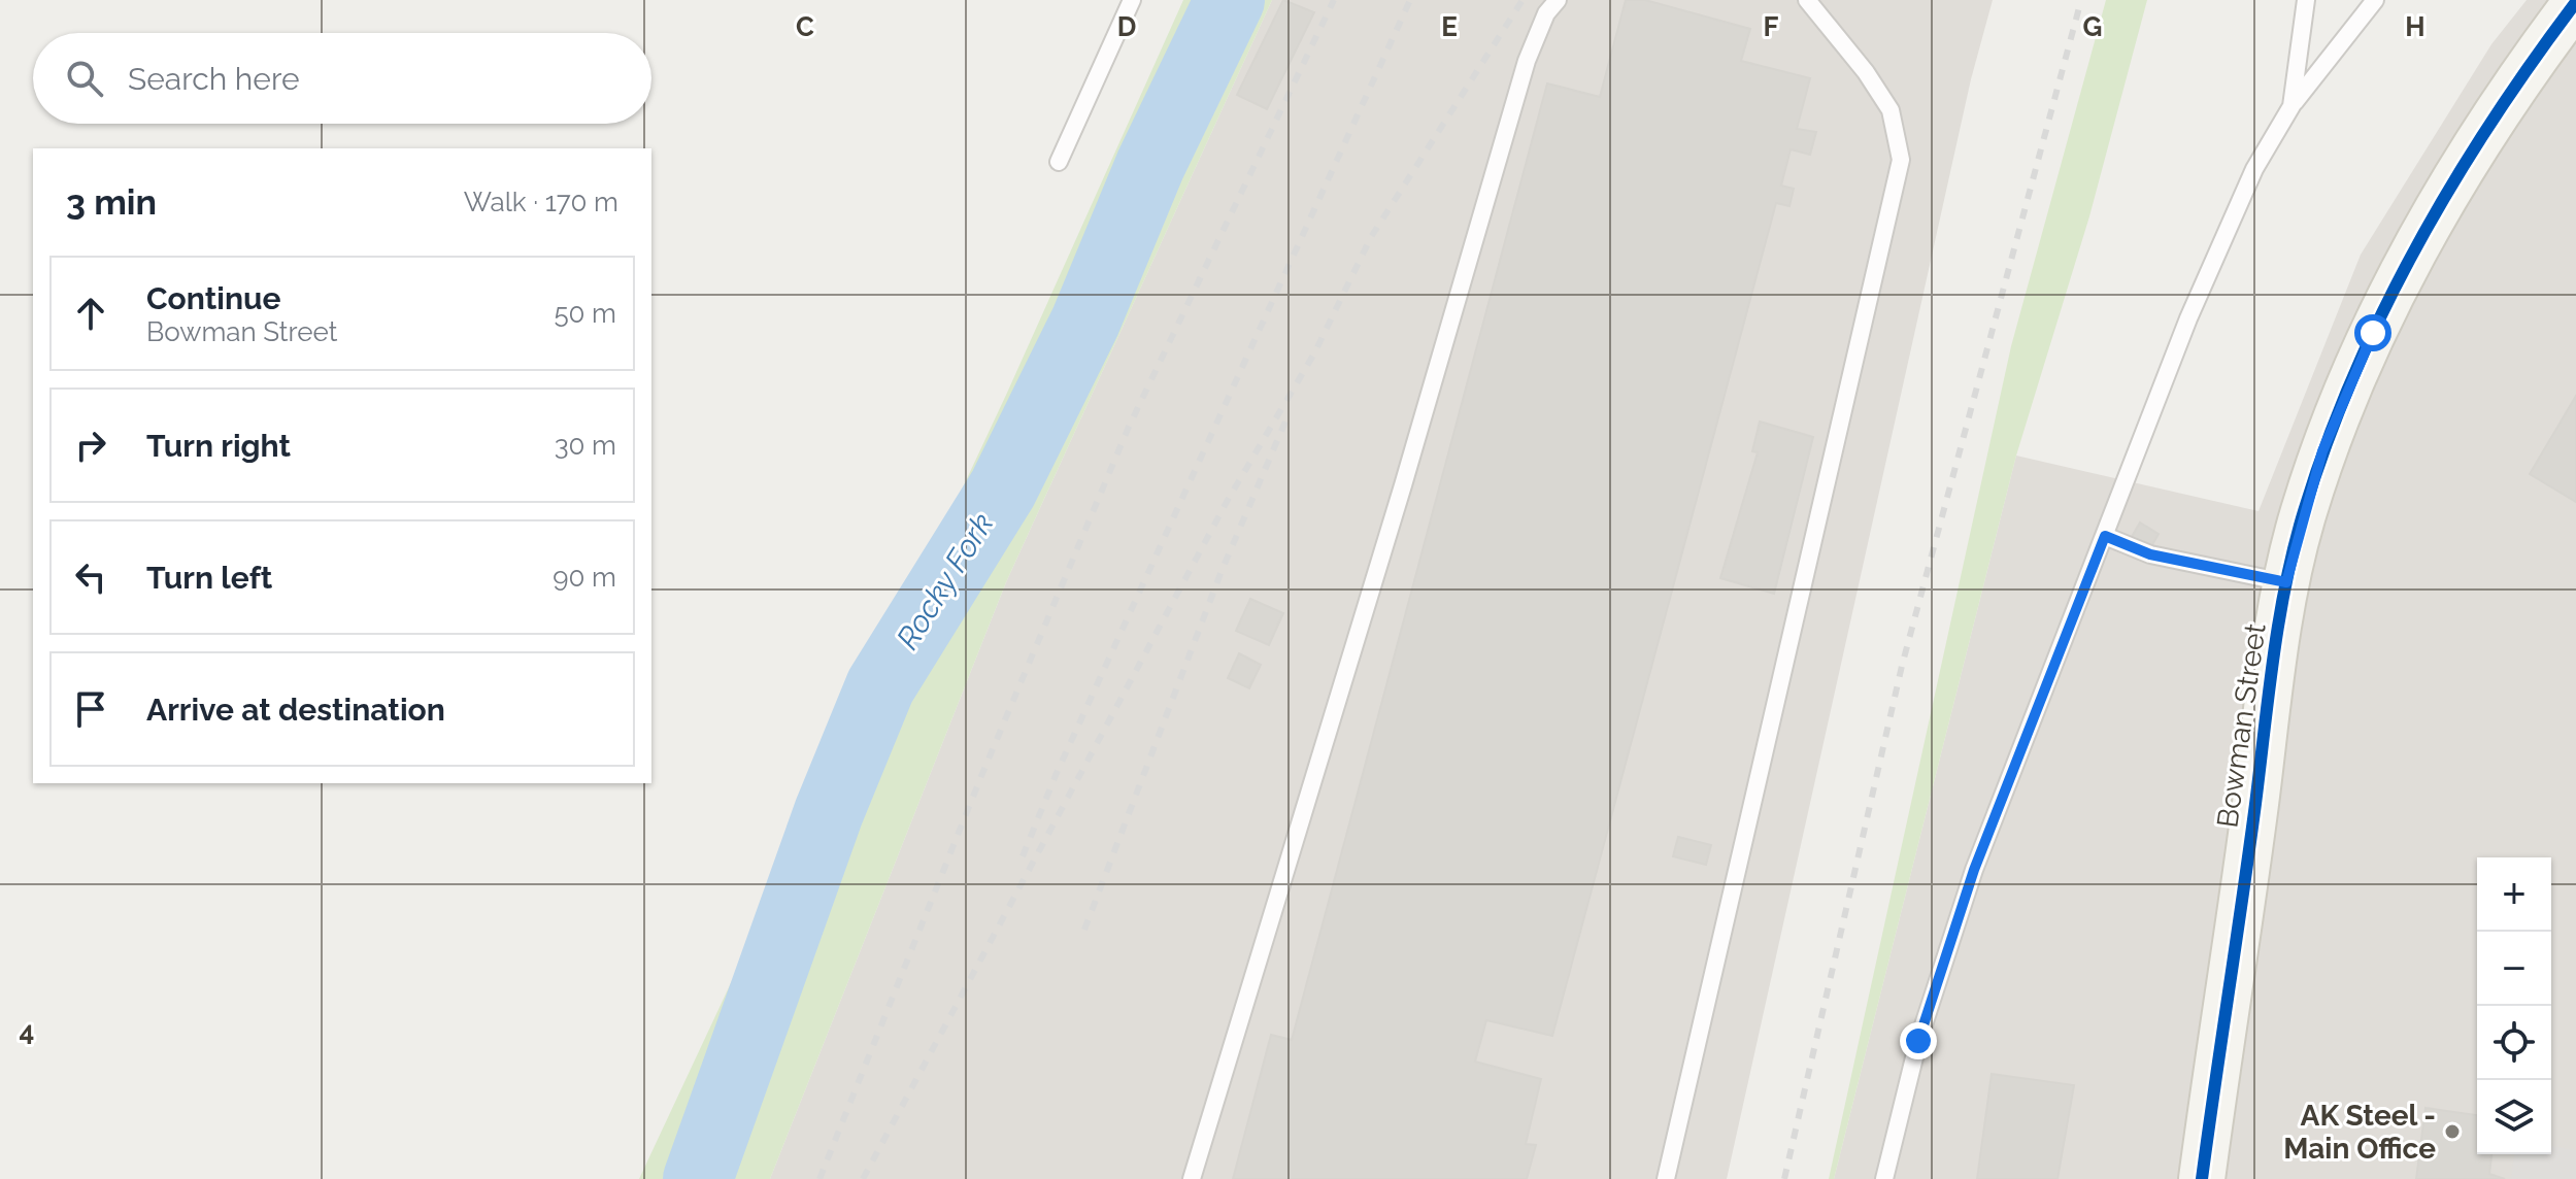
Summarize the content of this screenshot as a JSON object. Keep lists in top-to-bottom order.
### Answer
{
  "streets": {
    "street": ["Bowman Street"]
  },
  "water": ["Rocky Fork"],
  "places": ["AK Steel - Main Office"],
  "page": {
    "search": "Search here",
    "heading": ["3 min", "Walk · 170 m"],
    "list": [
      ["Continue", "Bowman Street", "50 m"],
      ["Turn right", "30 m"],
      ["Turn left", "90 m"],
      "Arrive at destination"
    ],
    "map_buttons": ["+", "−"]
  },
  "grid": {
    "columns": [
      "C",
      "D",
      "E",
      "F",
      "G",
      "H"
    ],
    "rows": ["4"]
  }
}
